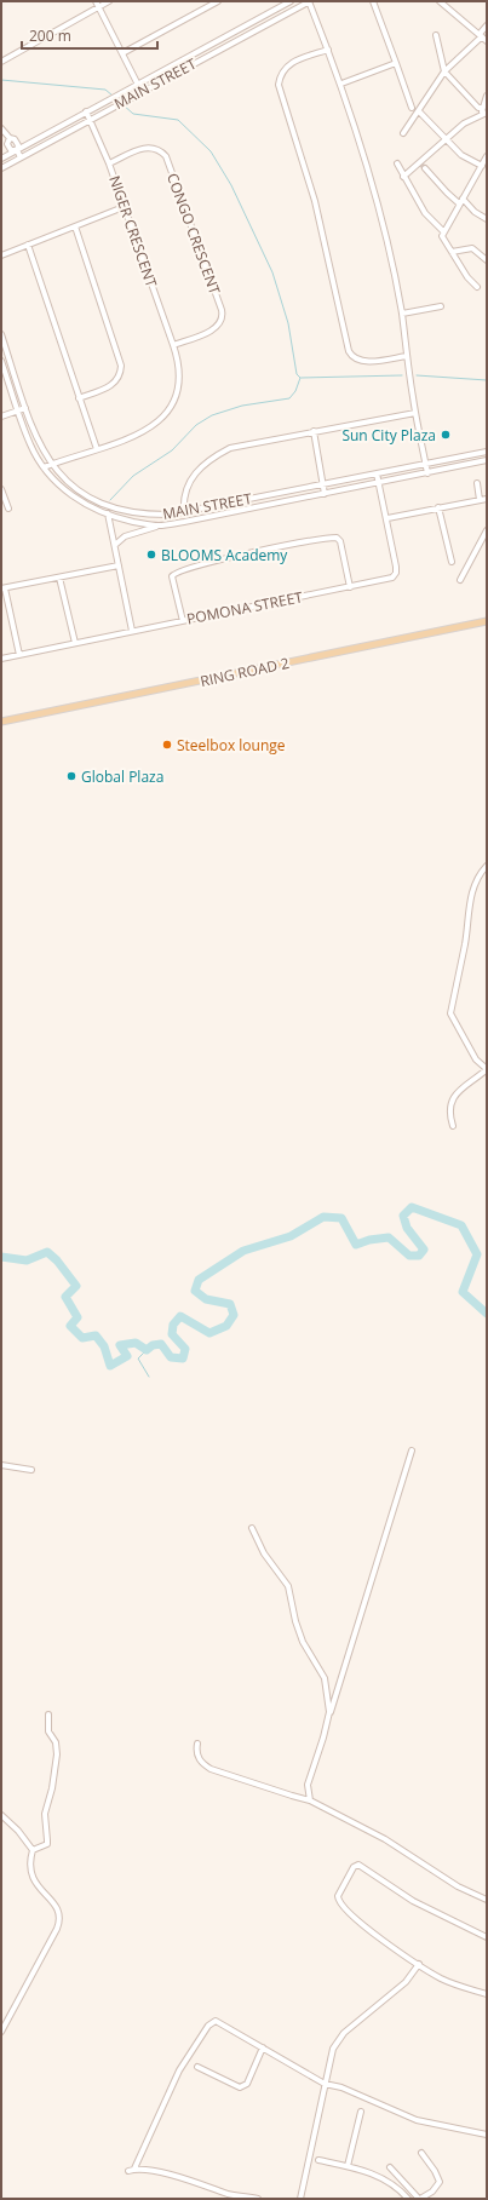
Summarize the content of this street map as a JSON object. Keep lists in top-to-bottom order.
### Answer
{
  "streets": {
    "main road": ["RING ROAD 2"],
    "street": [
      "MAIN STREET",
      "NIGER CRESCENT",
      "CONGO CRESCENT",
      "POMONA STREET"
    ]
  },
  "crossings": [
    ["MAIN STREET", "NIGER CRESCENT"],
    ["MAIN STREET", "POMONA STREET"],
    ["NIGER CRESCENT", "CONGO CRESCENT"]
  ],
  "places": [
    "Sun City Plaza",
    "BLOOMS Academy",
    "Steelbox lounge",
    "Global Plaza"
  ],
  "scale_bar": "200 m"
}
